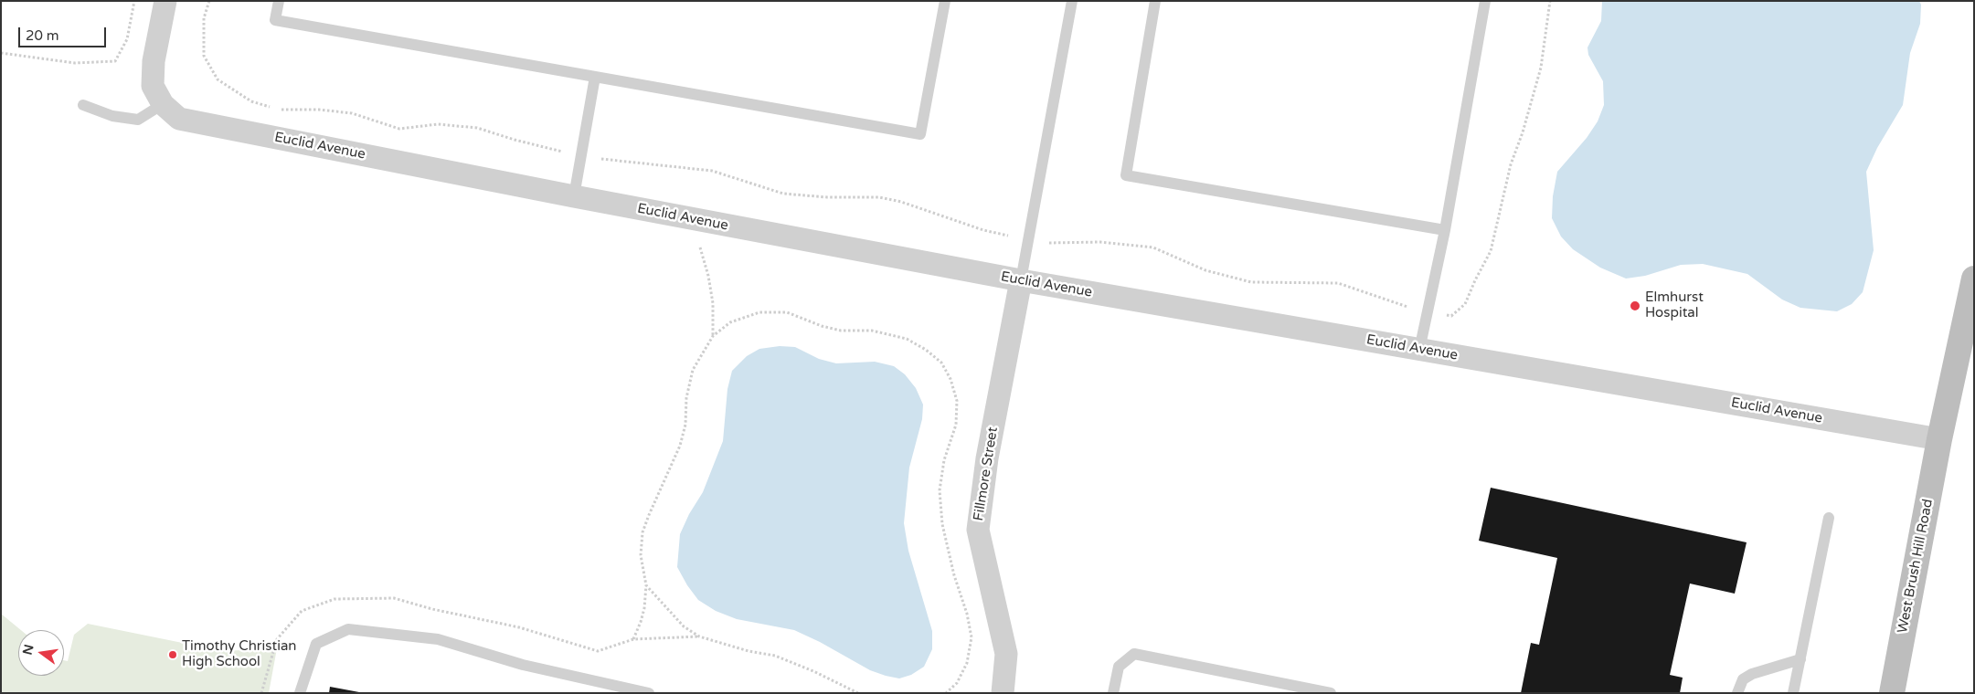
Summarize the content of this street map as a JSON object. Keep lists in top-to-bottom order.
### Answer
{
  "streets": {
    "street": ["Euclid Avenue", "Fillmore Street", "West Brush Hill Road"]
  },
  "crossings": [
    ["Euclid Avenue", "Fillmore Street"],
    ["Euclid Avenue", "West Brush Hill Road"]
  ],
  "places": ["Elmhurst Hospital", "Timothy Christian High School"],
  "scale_bar": "20 m",
  "north": "left"
}
